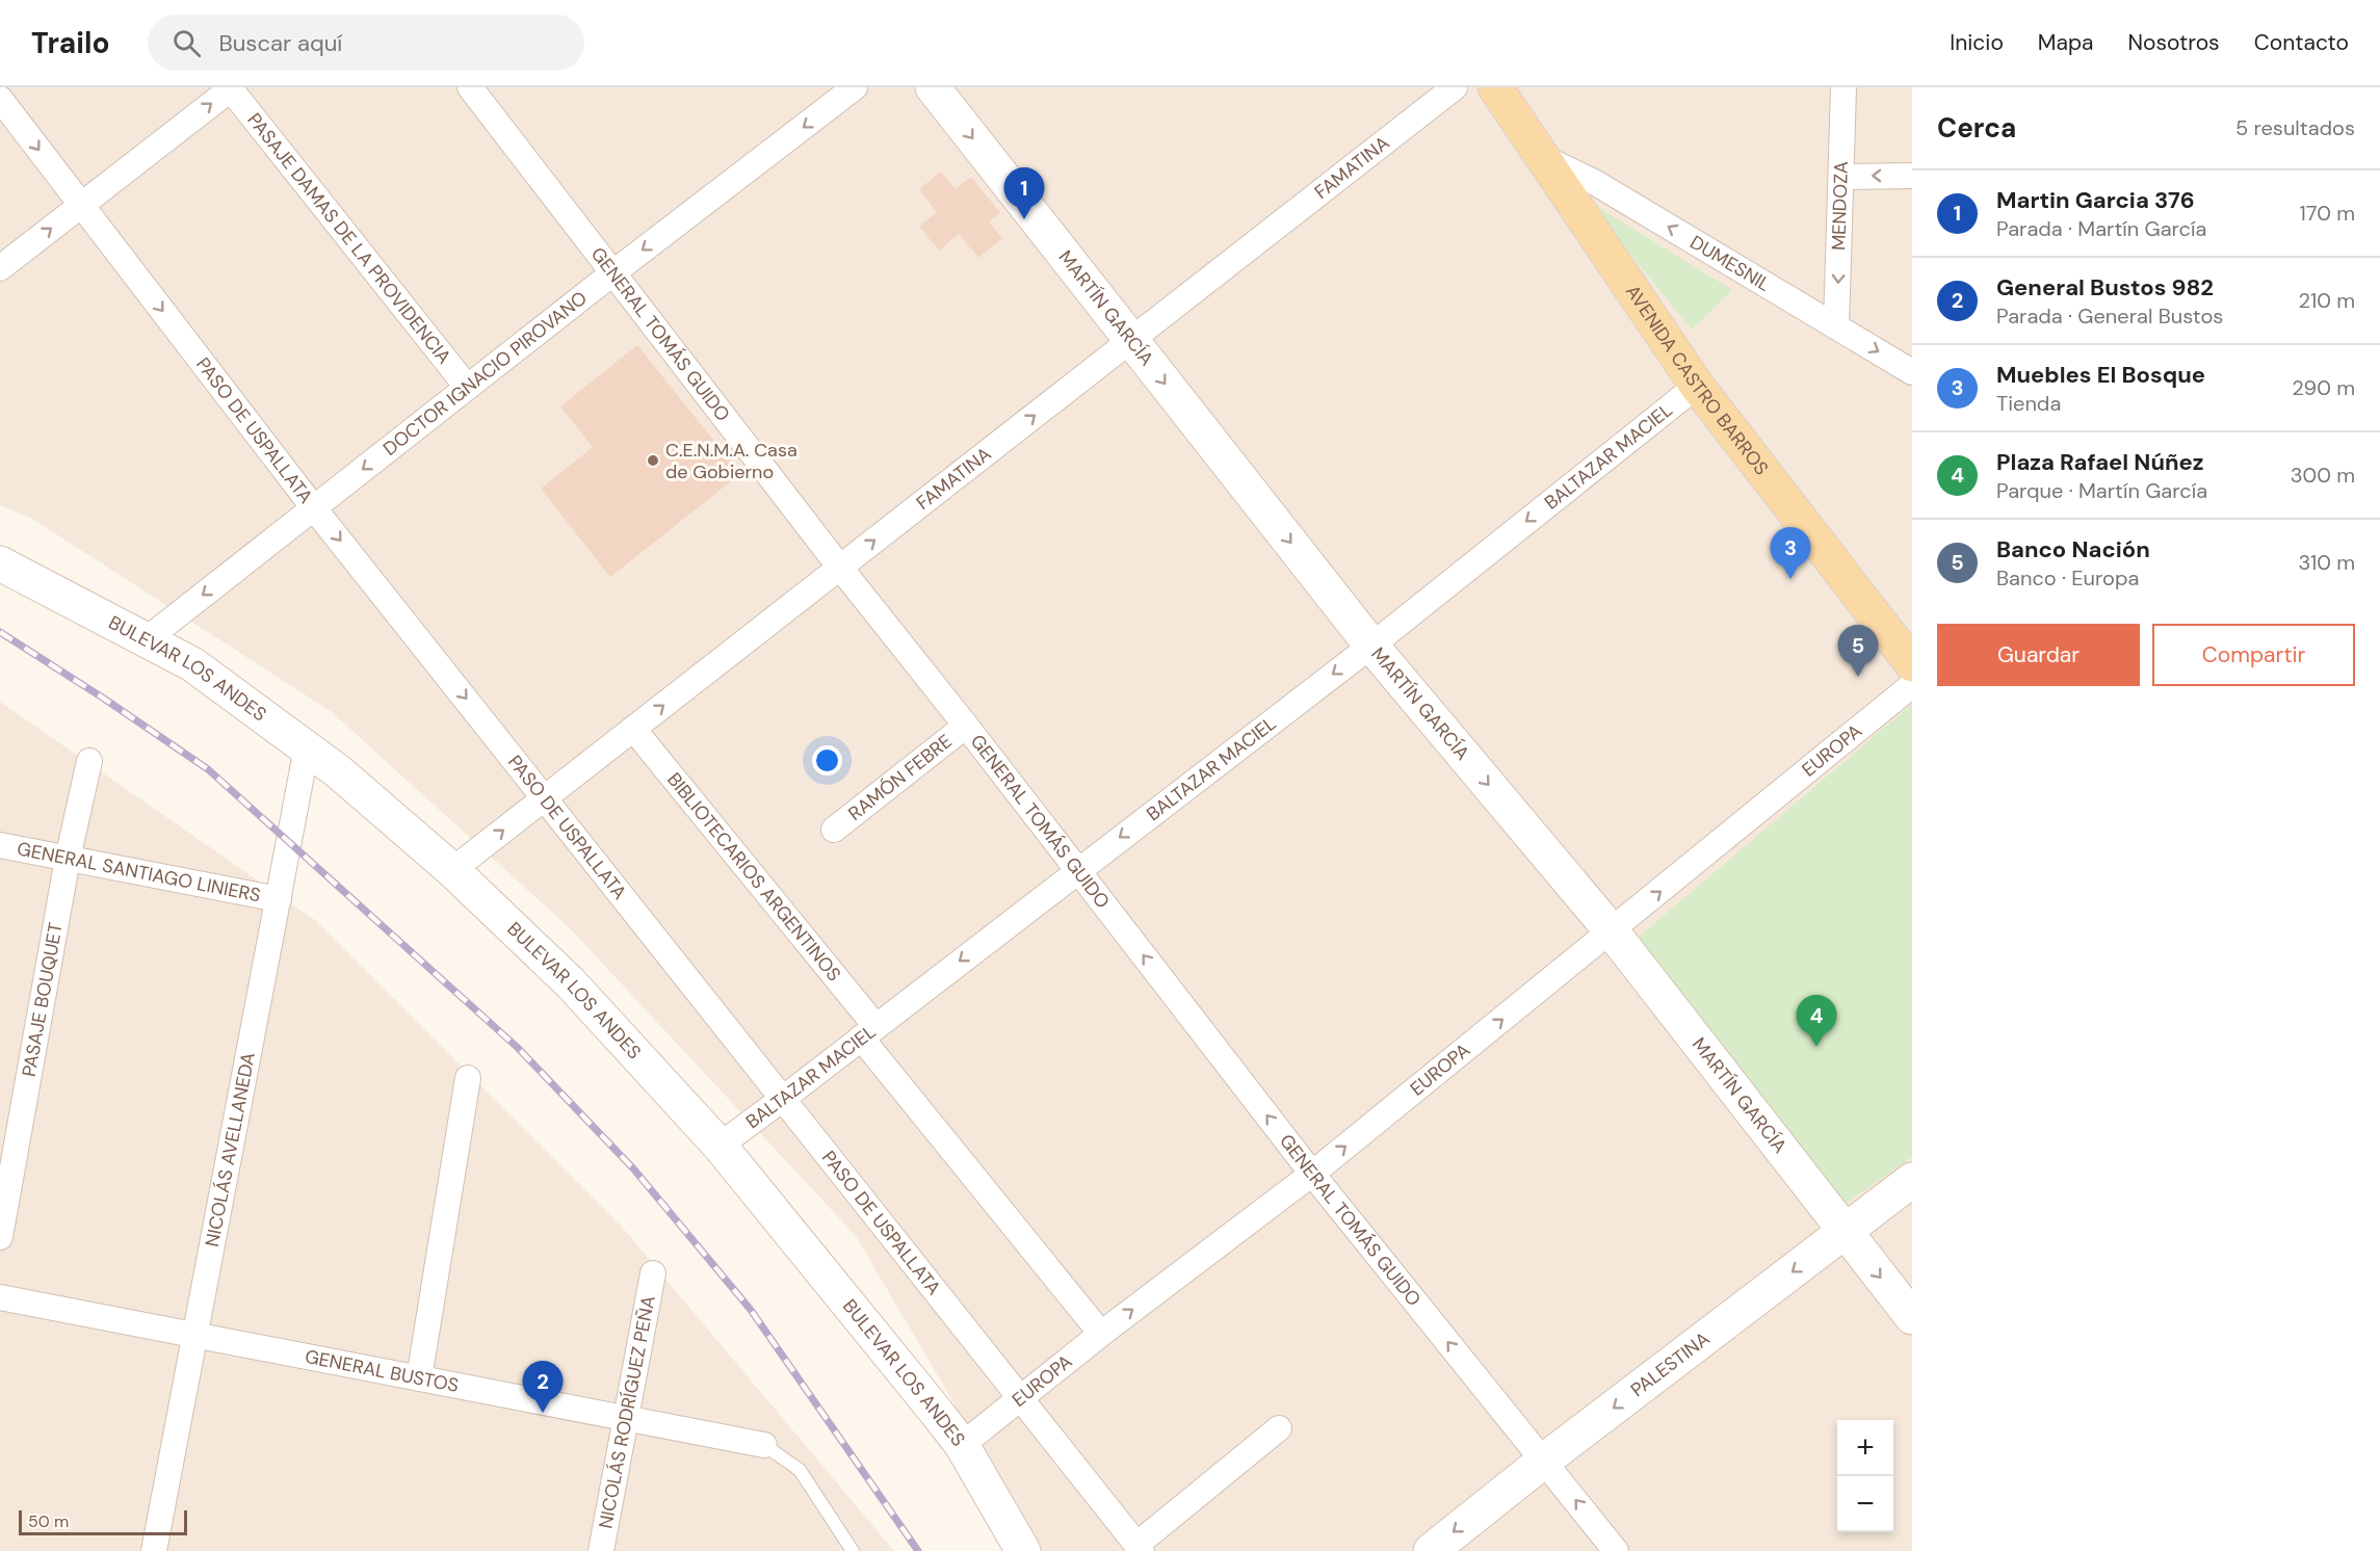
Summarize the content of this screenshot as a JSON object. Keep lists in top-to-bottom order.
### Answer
{
  "streets": {
    "main road": [
      "MARTÍN GARCÍA",
      "AVENIDA CASTRO BARROS",
      "BULEVAR LOS ANDES",
      "PALESTINA"
    ],
    "street": [
      "FAMATINA",
      "MENDOZA",
      "PASAJE DAMAS DE LA PROVIDENCIA",
      "DUMESNIL",
      "GENERAL TOMÁS GUIDO",
      "DOCTOR IGNACIO PIROVANO",
      "PASO DE USPALLATA",
      "BALTAZAR MACIEL",
      "EUROPA",
      "RAMÓN FEBRE",
      "GENERAL SANTIAGO LINIERS",
      "BIBLIOTECARIOS ARGENTINOS",
      "PASAJE BOUQUET",
      "NICOLÁS AVELLANEDA",
      "GENERAL BUSTOS",
      "NICOLÁS RODRÍGUEZ PEÑA"
    ]
  },
  "crossings": [
    ["FAMATINA", "MARTÍN GARCÍA"],
    ["FAMATINA", "GENERAL TOMÁS GUIDO"],
    ["FAMATINA", "PASO DE USPALLATA"],
    ["FAMATINA", "BULEVAR LOS ANDES"],
    ["FAMATINA", "BIBLIOTECARIOS ARGENTINOS"],
    ["MENDOZA", "DUMESNIL"],
    ["PASAJE DAMAS DE LA PROVIDENCIA", "DOCTOR IGNACIO PIROVANO"],
    ["DUMESNIL", "AVENIDA CASTRO BARROS"],
    ["MARTÍN GARCÍA", "BALTAZAR MACIEL"],
    ["MARTÍN GARCÍA", "EUROPA"],
    ["MARTÍN GARCÍA", "PALESTINA"],
    ["GENERAL TOMÁS GUIDO", "DOCTOR IGNACIO PIROVANO"],
    ["GENERAL TOMÁS GUIDO", "BALTAZAR MACIEL"],
    ["GENERAL TOMÁS GUIDO", "EUROPA"],
    ["GENERAL TOMÁS GUIDO", "RAMÓN FEBRE"],
    ["GENERAL TOMÁS GUIDO", "PALESTINA"],
    ["DOCTOR IGNACIO PIROVANO", "PASO DE USPALLATA"],
    ["DOCTOR IGNACIO PIROVANO", "BULEVAR LOS ANDES"],
    ["AVENIDA CASTRO BARROS", "BALTAZAR MACIEL"],
    ["PASO DE USPALLATA", "BALTAZAR MACIEL"],
    ["PASO DE USPALLATA", "EUROPA"],
    ["BALTAZAR MACIEL", "BULEVAR LOS ANDES"],
    ["BALTAZAR MACIEL", "BIBLIOTECARIOS ARGENTINOS"],
    ["BULEVAR LOS ANDES", "EUROPA"],
    ["BULEVAR LOS ANDES", "NICOLÁS AVELLANEDA"],
    ["EUROPA", "BIBLIOTECARIOS ARGENTINOS"],
    ["GENERAL SANTIAGO LINIERS", "PASAJE BOUQUET"],
    ["GENERAL SANTIAGO LINIERS", "NICOLÁS AVELLANEDA"],
    ["NICOLÁS AVELLANEDA", "GENERAL BUSTOS"],
    ["GENERAL BUSTOS", "NICOLÁS RODRÍGUEZ PEÑA"]
  ],
  "one_way": [
    "FAMATINA",
    "MENDOZA",
    "MARTÍN GARCÍA",
    "GENERAL TOMÁS GUIDO",
    "DOCTOR IGNACIO PIROVANO",
    "PASO DE USPALLATA",
    "BALTAZAR MACIEL",
    "EUROPA",
    "PALESTINA"
  ],
  "places": ["C.E.N.M.A. Casa de Gobierno"],
  "scale_bar": "50 m",
  "page": {
    "header": "Trailo",
    "search": "Buscar aquí",
    "nav": [
      "Inicio",
      "Mapa",
      "Nosotros",
      "Contacto"
    ],
    "heading": ["Cerca", "5 resultados"],
    "pins": [
      "1",
      "3",
      "5",
      "4",
      "2"
    ],
    "list": [
      {
        "mark": "1",
        "name": "Martin Garcia 376",
        "note": "Parada · Martín García",
        "value": "170 m"
      },
      {
        "mark": "2",
        "name": "General Bustos 982",
        "note": "Parada · General Bustos",
        "value": "210 m"
      },
      {
        "mark": "3",
        "name": "Muebles El Bosque",
        "note": "Tienda",
        "value": "290 m"
      },
      {
        "mark": "4",
        "name": "Plaza Rafael Núñez",
        "note": "Parque · Martín García",
        "value": "300 m"
      },
      {
        "mark": "5",
        "name": "Banco Nación",
        "note": "Banco · Europa",
        "value": "310 m"
      }
    ],
    "buttons": ["Guardar", "Compartir"],
    "map_buttons": ["+", "−"],
    "scale": "50 m"
  }
}
